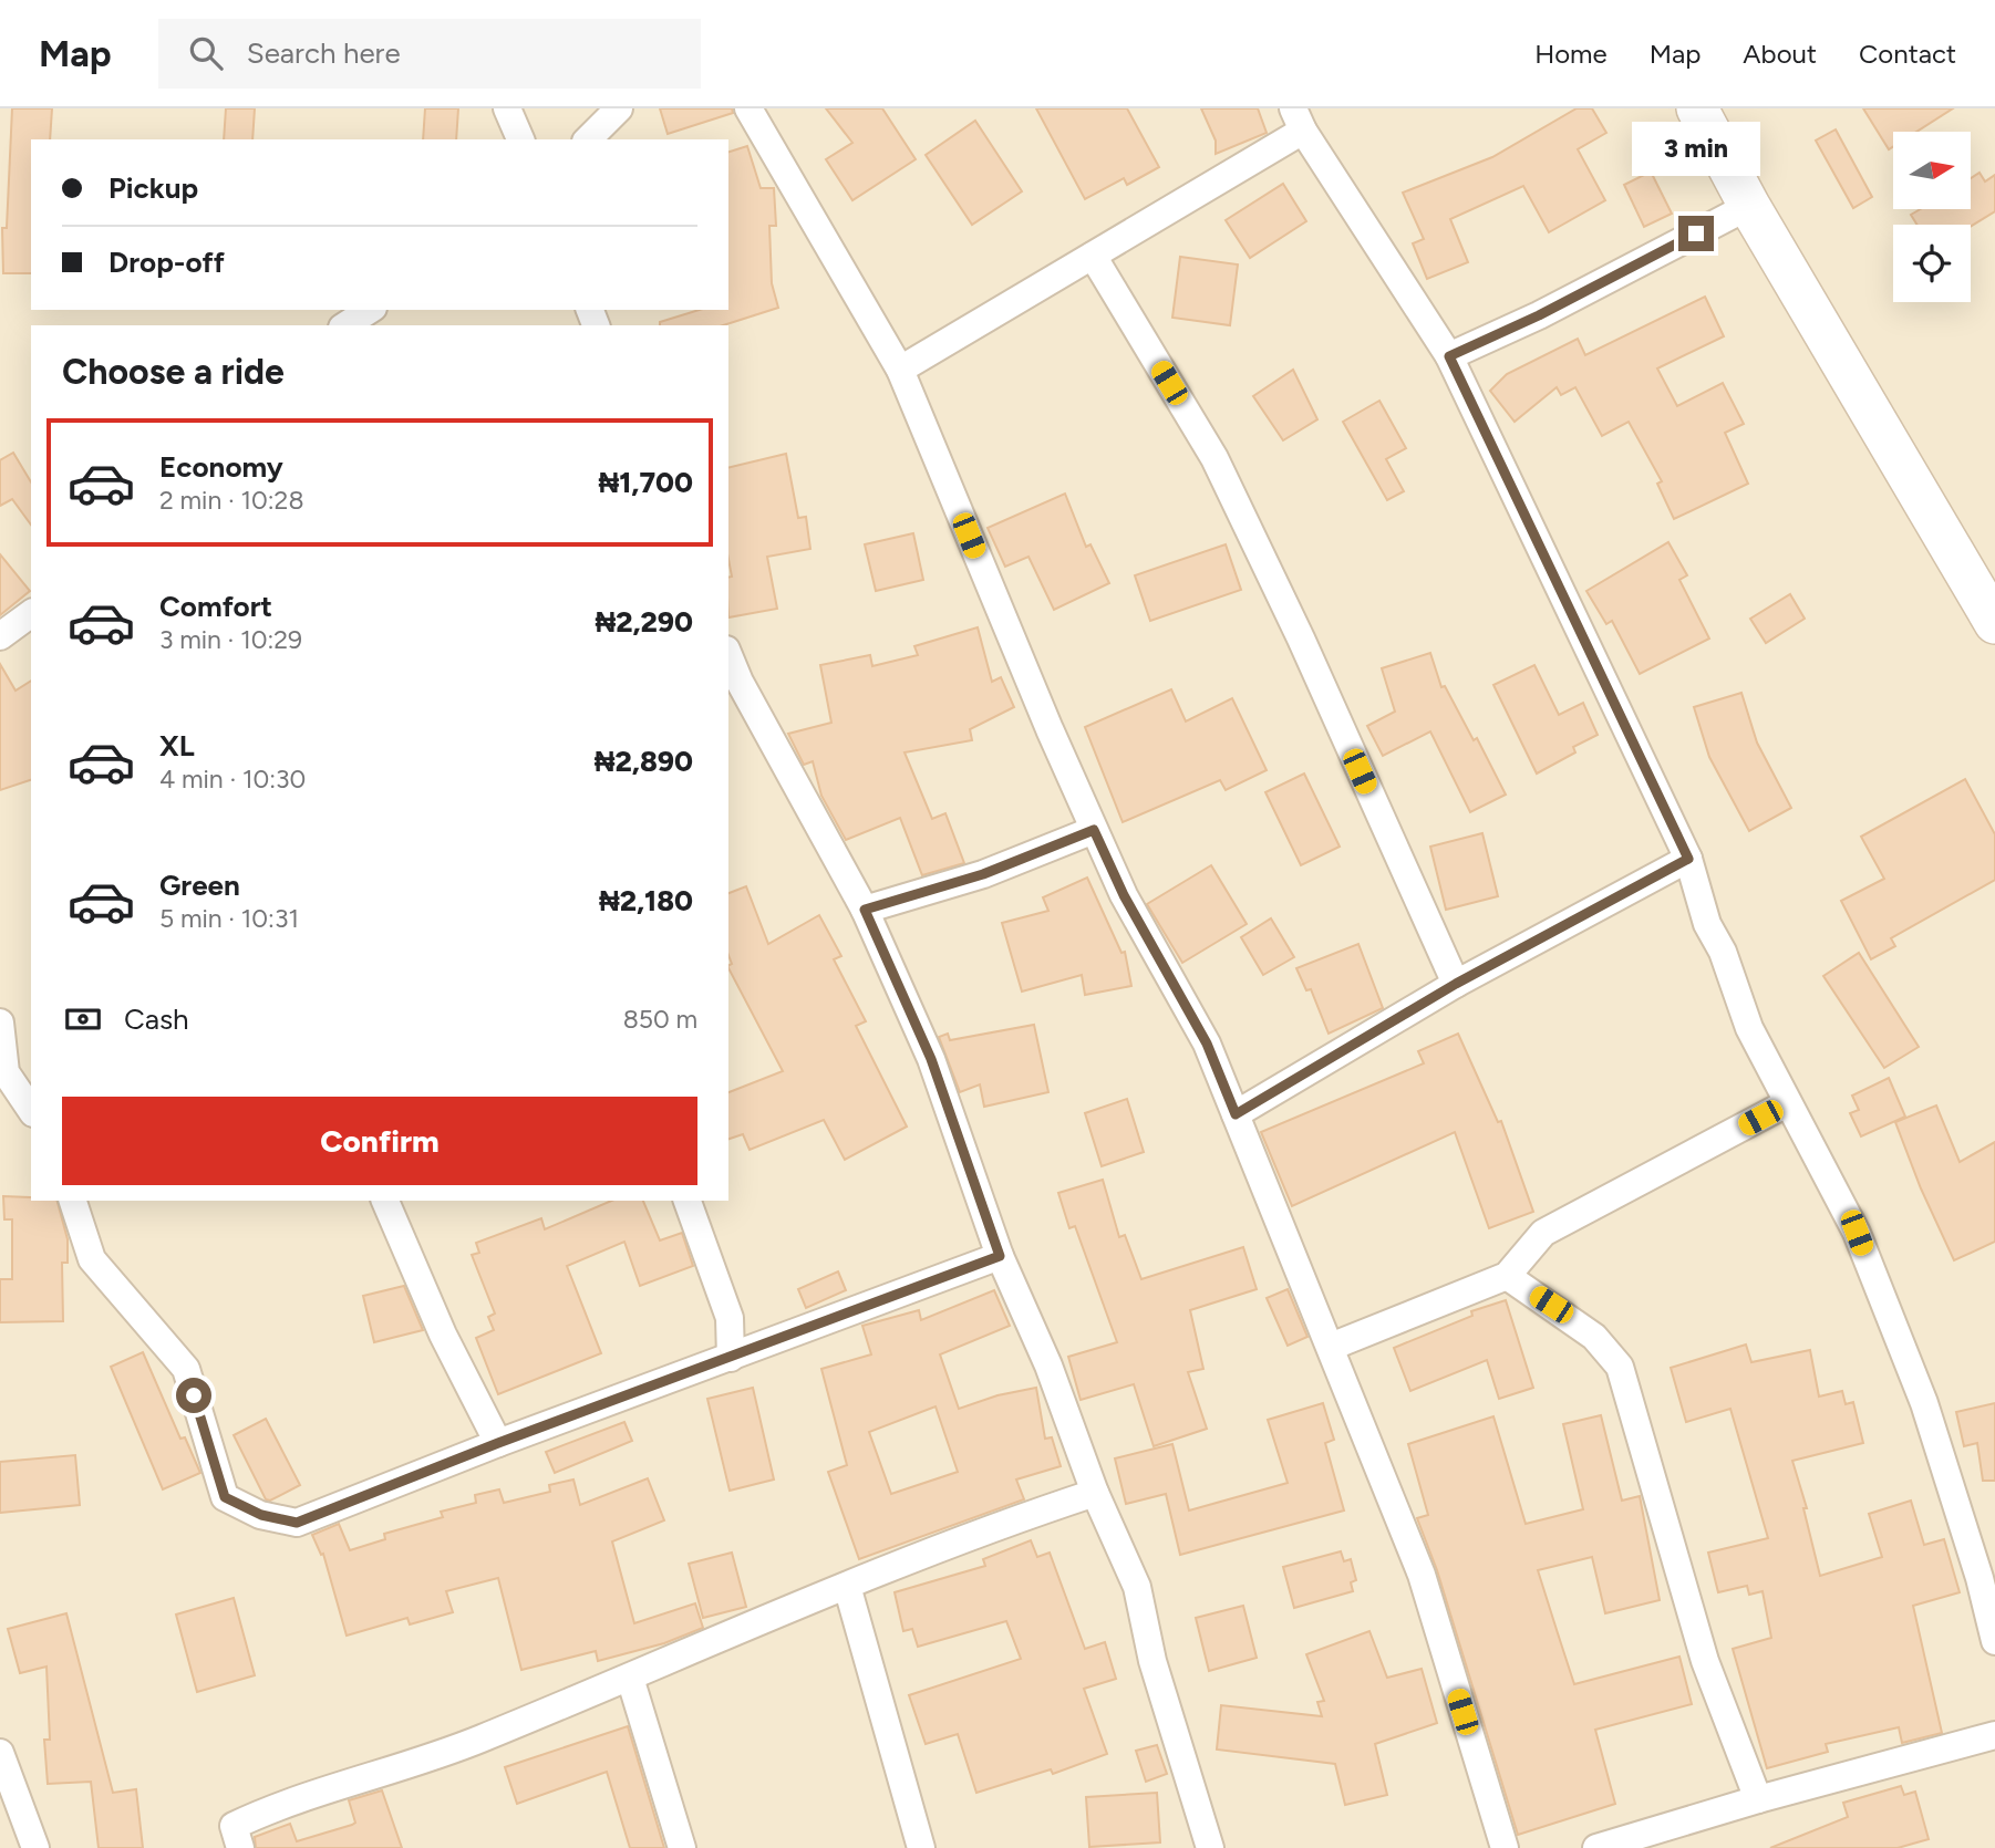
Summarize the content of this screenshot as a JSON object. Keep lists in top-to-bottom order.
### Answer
{
  "north": "right",
  "page": {
    "header": "Map",
    "search": "Search here",
    "nav": [
      "Home",
      "Map",
      "About",
      "Contact"
    ],
    "bubble": "3 min",
    "banner": ["Pickup", "Drop-off"],
    "heading": "Choose a ride",
    "list": [
      {
        "name": "Economy",
        "note": "2 min · 10:28",
        "value": "₦1,700"
      },
      {
        "name": "Comfort",
        "note": "3 min · 10:29",
        "value": "₦2,290"
      },
      {
        "name": "XL",
        "note": "4 min · 10:30",
        "value": "₦2,890"
      },
      {
        "name": "Green",
        "note": "5 min · 10:31",
        "value": "₦2,180"
      }
    ],
    "pay": ["Cash", "850 m"],
    "buttons": "Confirm"
  }
}
